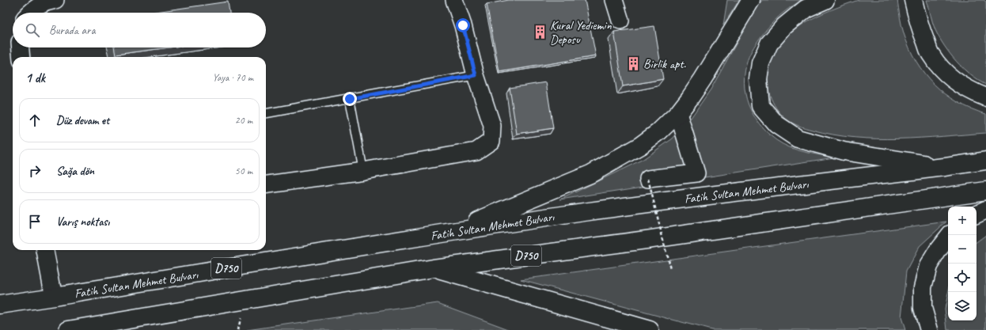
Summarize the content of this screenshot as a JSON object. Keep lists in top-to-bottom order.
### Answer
{
  "streets": {
    "main road": ["Fatih Sultan Mehmet Bulvarı", "D750"]
  },
  "places": {
    "building": ["Kural Yediemin Deposu", "Birlik apt."]
  },
  "page": {
    "search": "Burada ara",
    "heading": ["1 dk", "Yaya · 70 m"],
    "list": [
      ["Düz devam et", "20 m"],
      ["Sağa dön", "50 m"],
      "Varış noktası"
    ],
    "map_buttons": ["+", "−"]
  }
}
